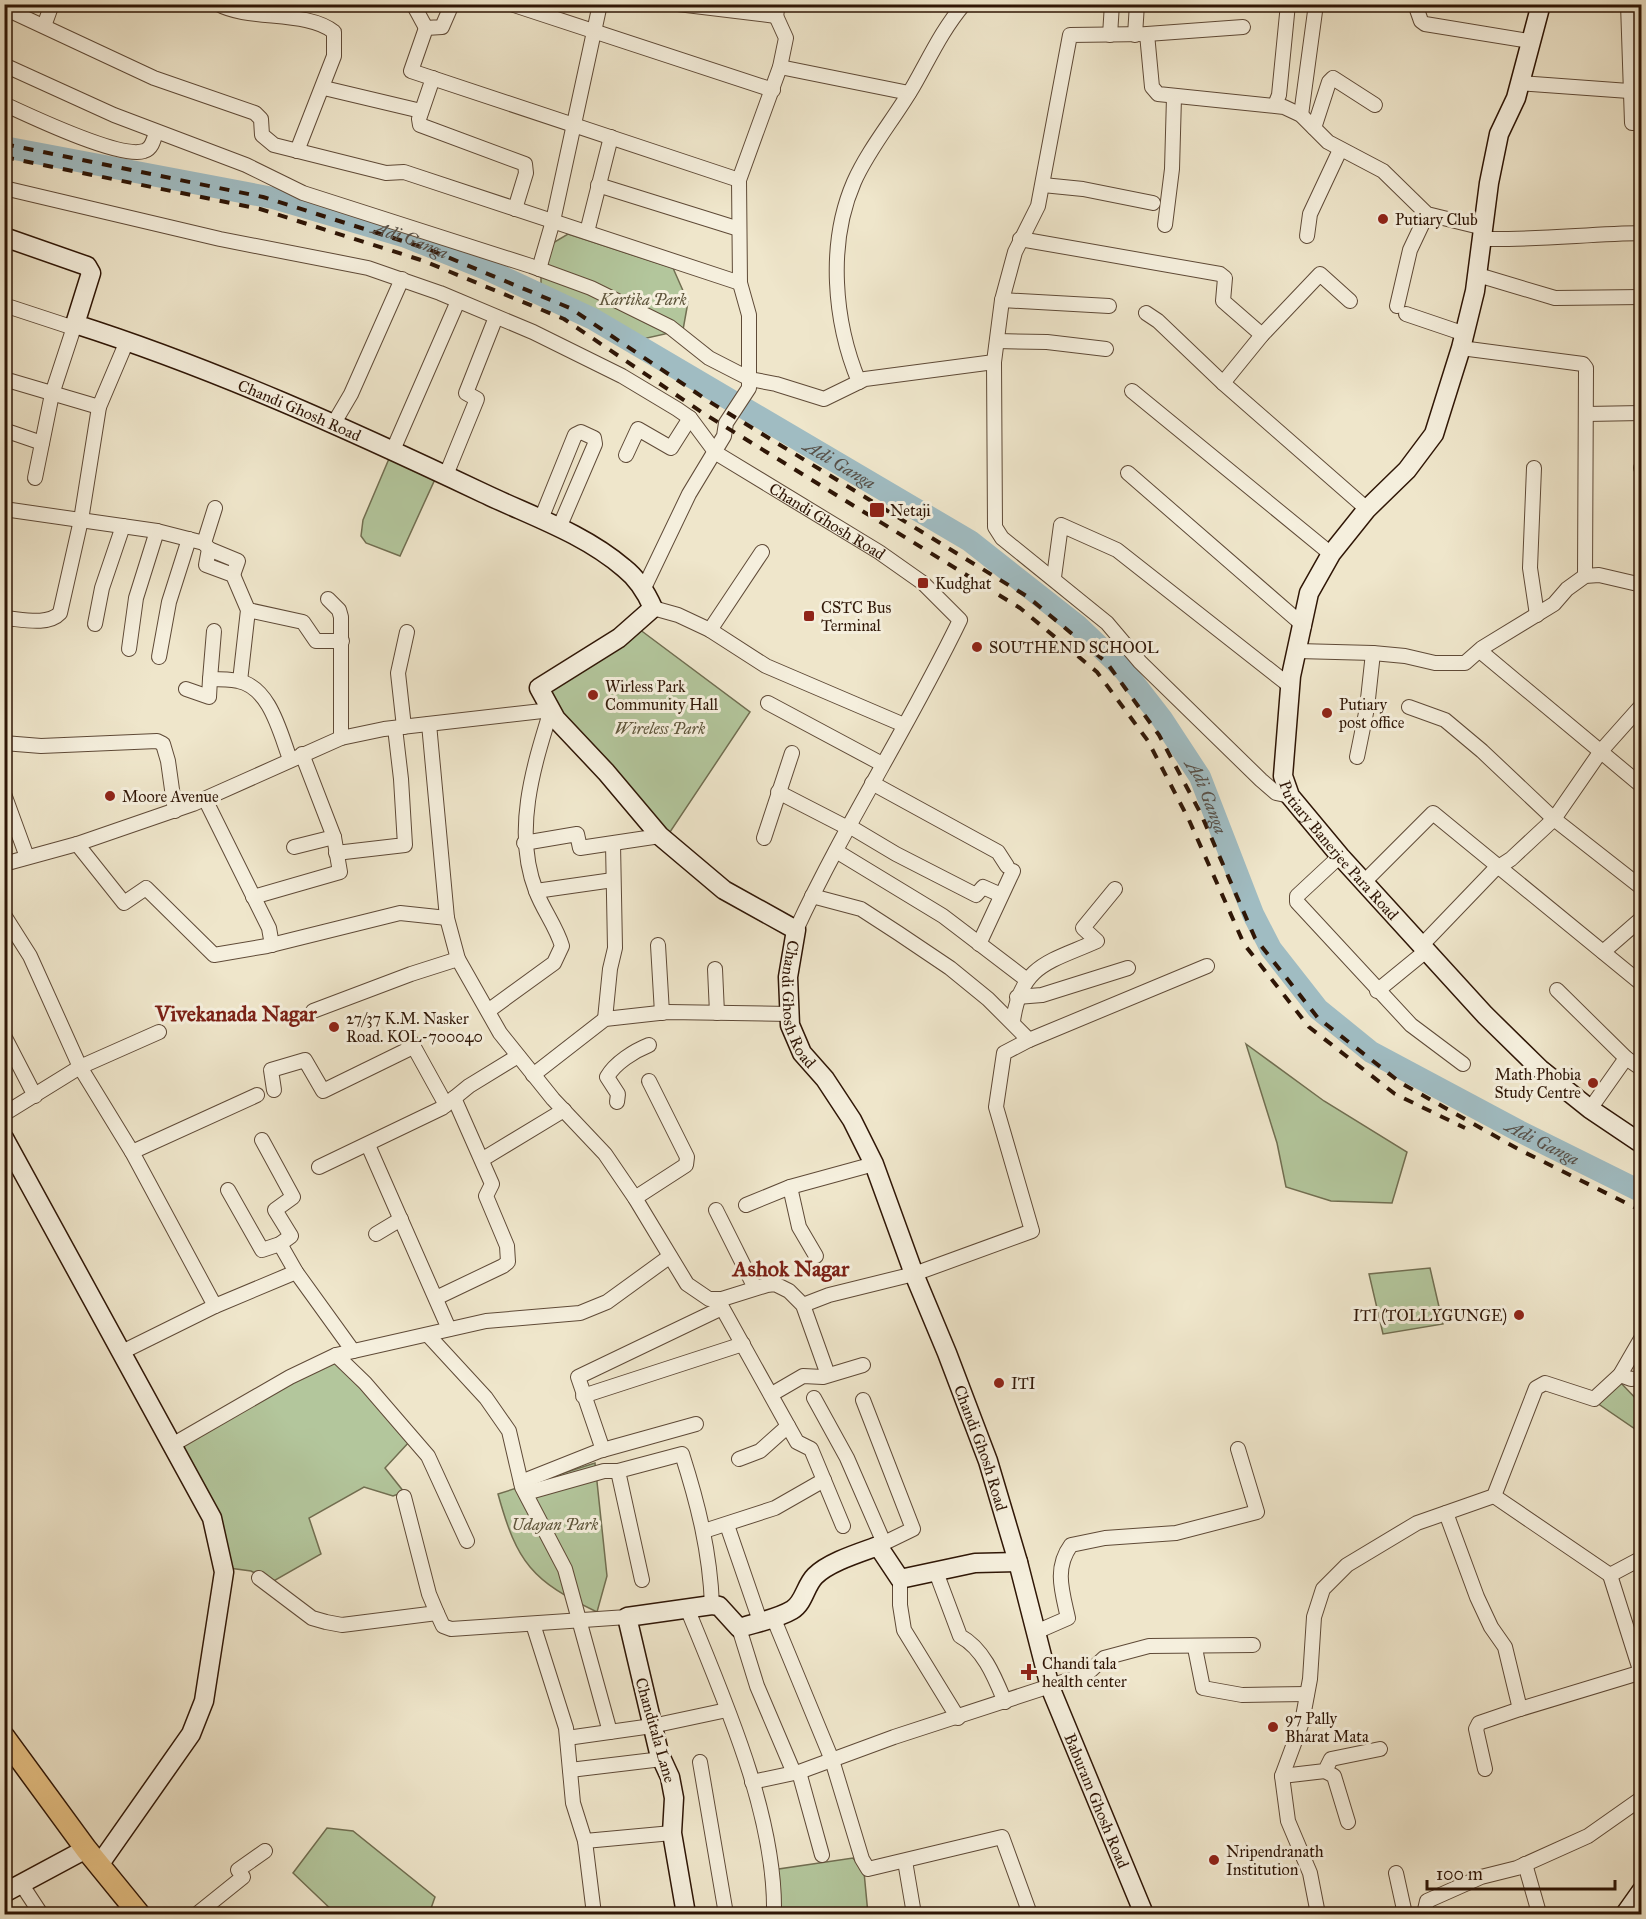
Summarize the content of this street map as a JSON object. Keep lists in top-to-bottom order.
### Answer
{
  "streets": {
    "street": [
      "Chandi Ghosh Road",
      "Putiary Banerjee Para Road",
      "Chanditala Lane",
      "Baburam Ghosh Road"
    ]
  },
  "crossings": [
    ["Chandi Ghosh Road", "Baburam Ghosh Road"]
  ],
  "districts": ["Vivekanada Nagar", "Ashok Nagar"],
  "water": ["Adi Ganga"],
  "parks": ["Kartika Park", "Wireless Park", "Udayan Park"],
  "places": {
    "other": [
      "Putiary Club",
      "SOUTHEND SCHOOL",
      "Wirless Park Community Hall",
      "Putiary post office",
      "Moore Avenue",
      "27/37 K.M. Nasker Road. KOL-700040",
      "Math Phobia Study Centre",
      "ITI (TOLLYGUNGE)",
      "ITI",
      "97 Pally Bharat Mata",
      "Nripendranath Institution"
    ],
    "transit": ["Netaji", "Kudghat", "CSTC Bus Terminal"],
    "health": ["Chandi tala health center"]
  },
  "scale_bar": "100 m"
}
